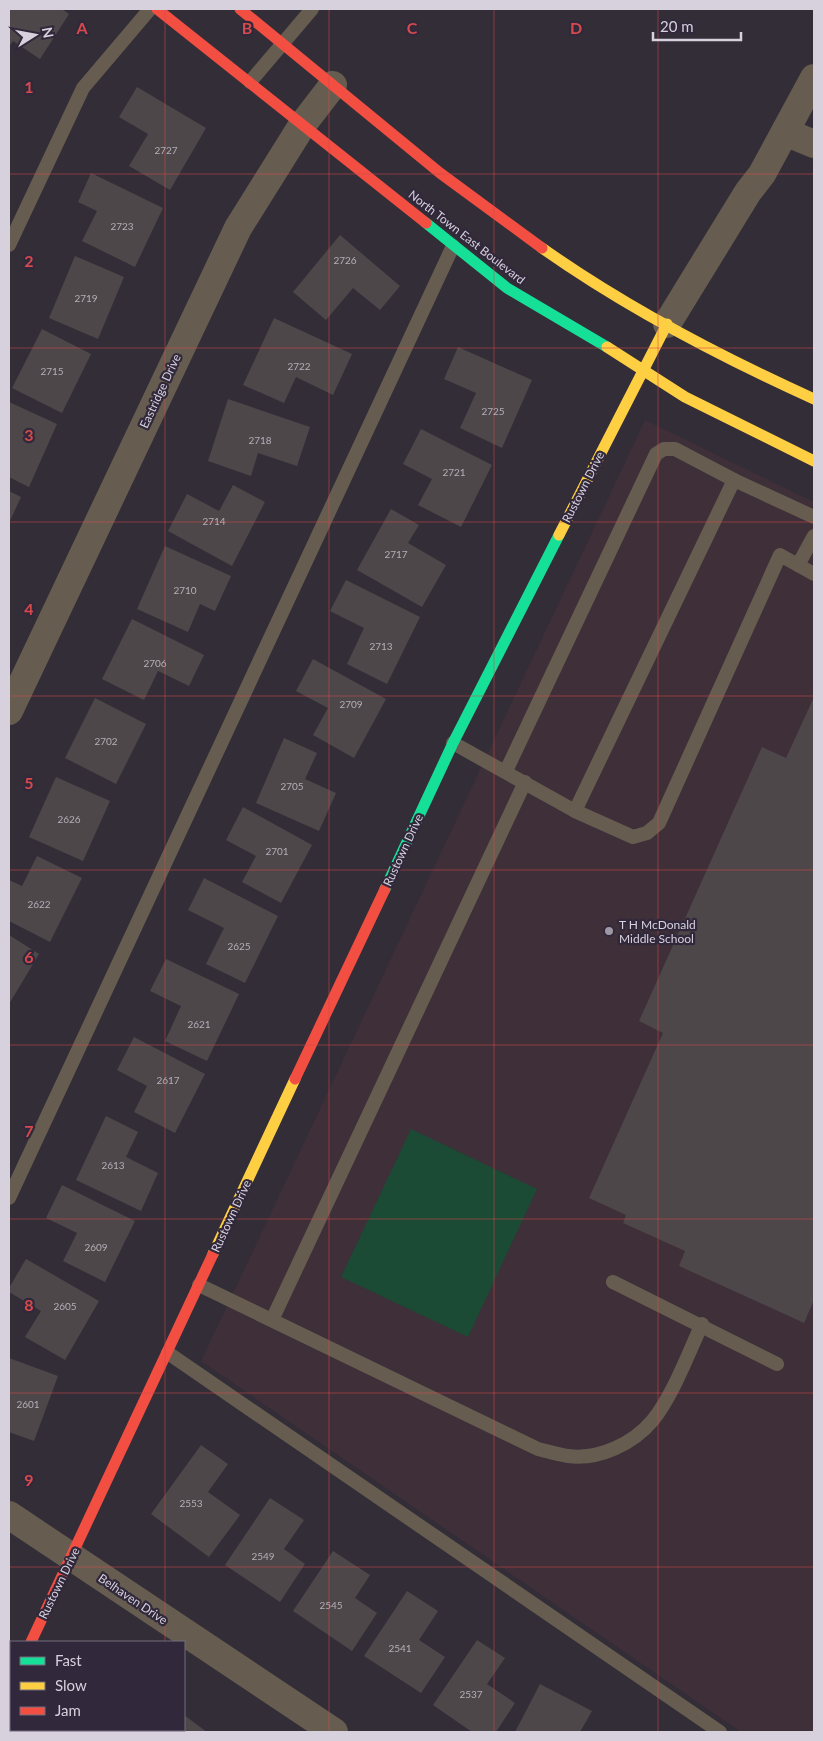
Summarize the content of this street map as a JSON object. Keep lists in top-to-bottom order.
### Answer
{
  "streets": {
    "main road": ["North Town East Boulevard", "Rustown Drive"],
    "street": ["Eastridge Drive", "Belhaven Drive"]
  },
  "crossings": [
    ["North Town East Boulevard", "Eastridge Drive"],
    ["North Town East Boulevard", "Rustown Drive"],
    ["Rustown Drive", "Belhaven Drive"]
  ],
  "places": ["T H McDonald Middle School"],
  "house_numbers": [
    "2727",
    "2723",
    "2726",
    "2719",
    "2722",
    "2715",
    "2725",
    "2718",
    "2721",
    "2714",
    "2717",
    "2710",
    "2713",
    "2706",
    "2709",
    "2702",
    "2705",
    "2626",
    "2701",
    "2622",
    "2625",
    "2621",
    "2617",
    "2613",
    "2609",
    "2605",
    "2601",
    "2553",
    "2549",
    "2545",
    "2541",
    "2537"
  ],
  "legend": ["Fast", "Slow", "Jam"],
  "scale_bar": "20 m",
  "north": "right",
  "grid": {
    "columns": [
      "A",
      "B",
      "C",
      "D"
    ],
    "rows": [
      "1",
      "2",
      "3",
      "4",
      "5",
      "6",
      "7",
      "8",
      "9"
    ]
  }
}
